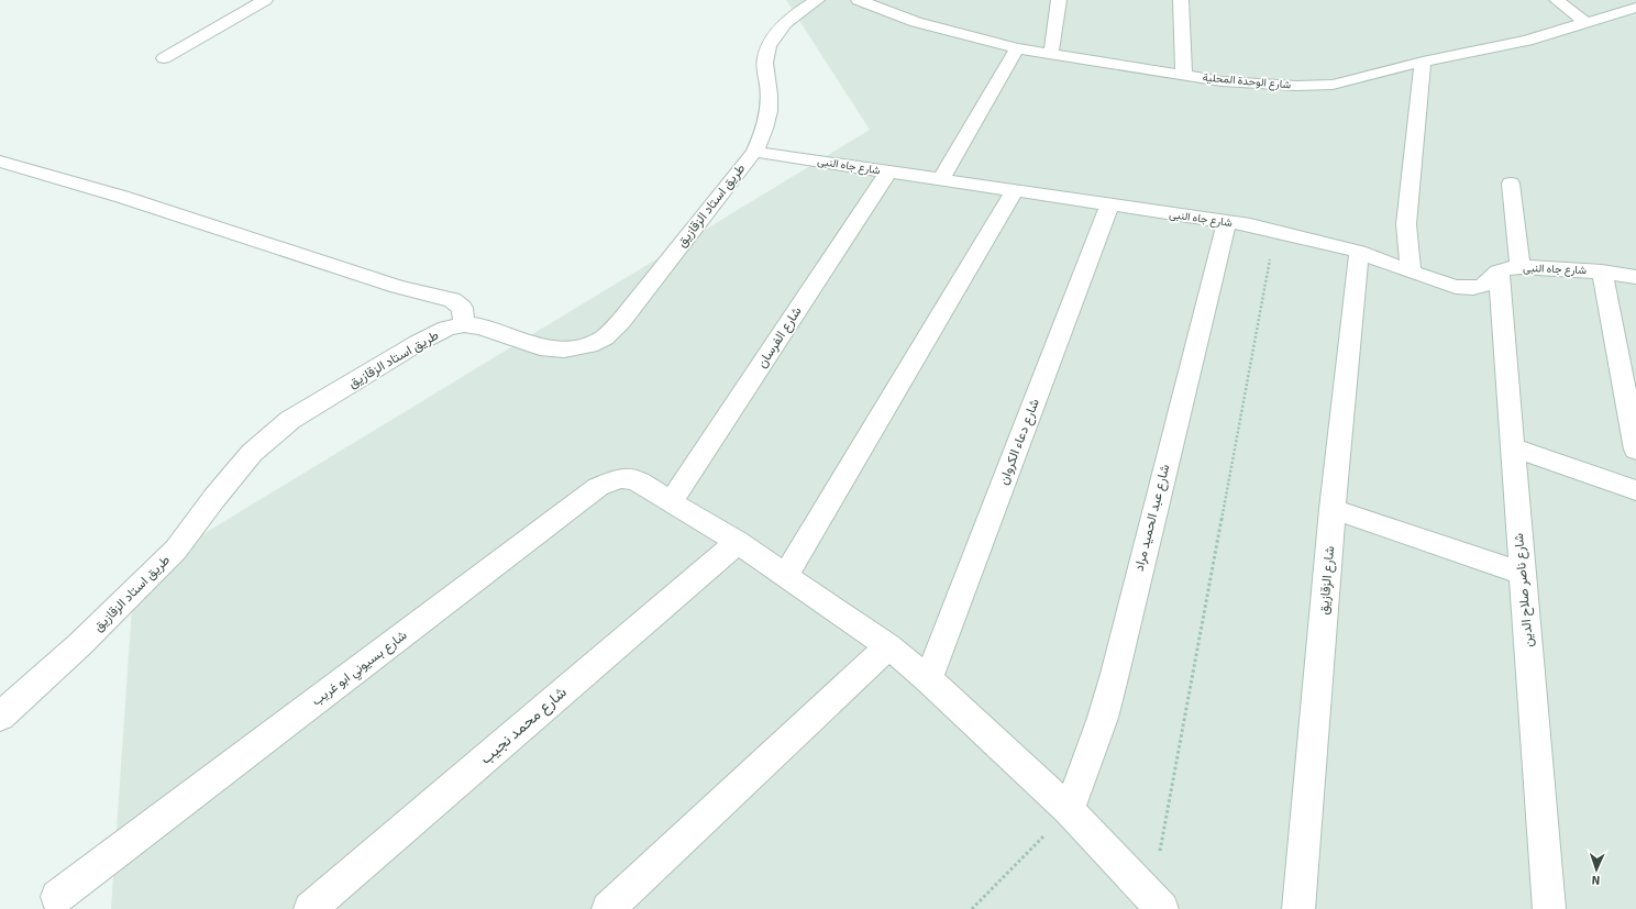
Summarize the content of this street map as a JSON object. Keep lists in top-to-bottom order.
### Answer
{
  "streets": {
    "street": [
      "شارع الوحدة المحلية",
      "شارع جاه النبى",
      "طريق استاد الزقازيق",
      "شارع الفرسان",
      "شارع دعاء الكروان",
      "شارع عبد الحميد مراد",
      "شارع الزقازيق",
      "شارع ناصر صلاح الدين",
      "شارع بسيوني ابو غريب",
      "شارع محمد نجيب"
    ]
  },
  "crossings": [
    ["شارع جاه النبى", "طريق استاد الزقازيق"],
    ["شارع جاه النبى", "شارع الفرسان"],
    ["شارع جاه النبى", "شارع دعاء الكروان"],
    ["شارع جاه النبى", "شارع عبد الحميد مراد"],
    ["شارع جاه النبى", "شارع الزقازيق"],
    ["شارع جاه النبى", "شارع ناصر صلاح الدين"],
    ["شارع الفرسان", "شارع بسيوني ابو غريب"],
    ["شارع دعاء الكروان", "شارع بسيوني ابو غريب"],
    ["شارع عبد الحميد مراد", "شارع بسيوني ابو غريب"],
    ["شارع بسيوني ابو غريب", "شارع محمد نجيب"]
  ],
  "north": "bottom"
}
